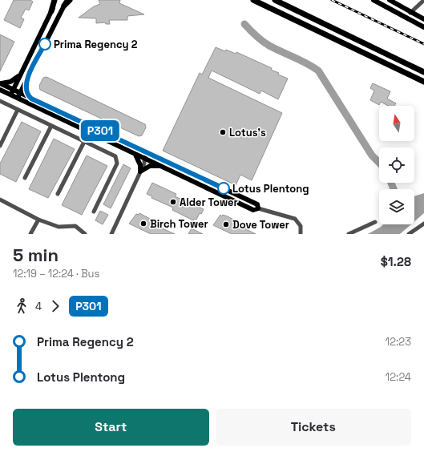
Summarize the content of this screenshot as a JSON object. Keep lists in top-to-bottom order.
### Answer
{
  "places": [
    "Prima Regency 2",
    "Lotus's",
    "Lotus Plentong",
    "Alder Tower",
    "Birch Tower",
    "Dove Tower"
  ],
  "lines": ["bus line P301"],
  "north": "top",
  "page": {
    "on_map": "P301",
    "heading": ["5 min", "12:19 – 12:24 · Bus", "$1.28"],
    "legs": ["4", "P301"],
    "list": [
      {
        "name": "Prima Regency 2",
        "value": "12:23"
      },
      {
        "name": "Lotus Plentong",
        "value": "12:24"
      }
    ],
    "buttons": ["Start", "Tickets"]
  }
}
